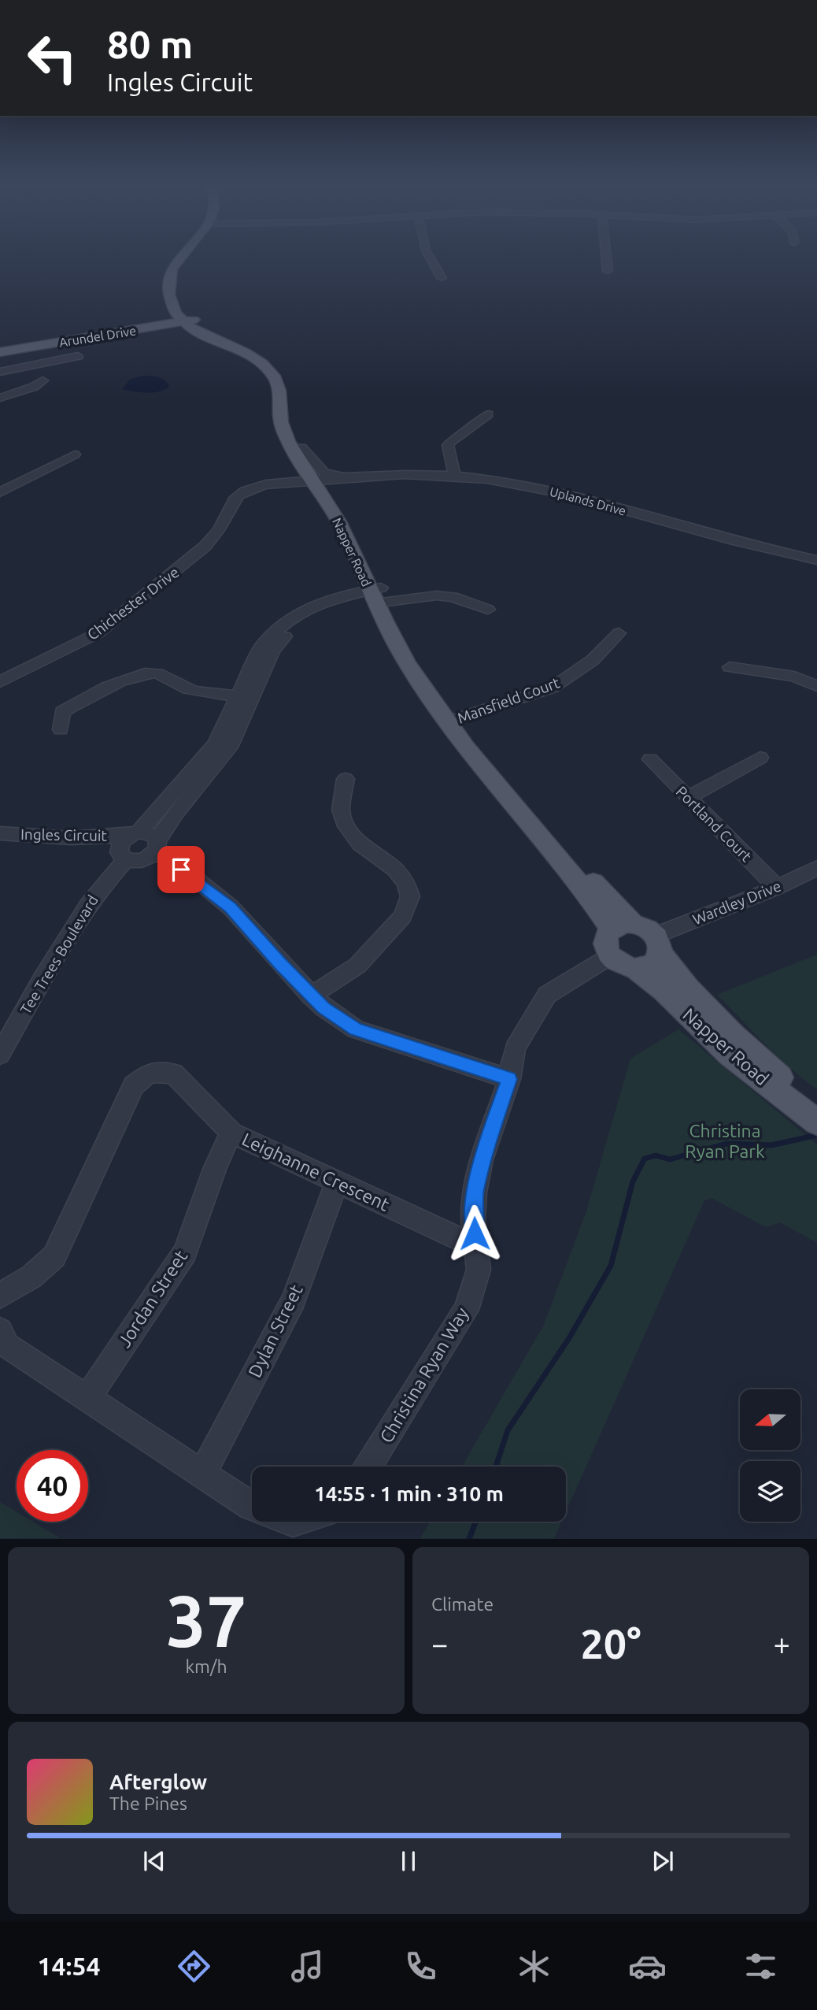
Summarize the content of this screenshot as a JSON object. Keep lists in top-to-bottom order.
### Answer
{
  "streets": {
    "main road": ["Arundel Drive", "Napper Road"],
    "street": [
      "Uplands Drive",
      "Chichester Drive",
      "Mansfield Court",
      "Portland Court",
      "Ingles Circuit",
      "Wardley Drive",
      "Tee Trees Boulevard",
      "Leighanne Crescent",
      "Jordan Street",
      "Dylan Street",
      "Christina Ryan Way"
    ]
  },
  "crossings": [
    ["Arundel Drive", "Napper Road"],
    ["Uplands Drive", "Napper Road"],
    ["Napper Road", "Chichester Drive"],
    ["Napper Road", "Mansfield Court"],
    ["Napper Road", "Wardley Drive"],
    ["Napper Road", "Christina Ryan Way"],
    ["Portland Court", "Wardley Drive"],
    ["Ingles Circuit", "Tee Trees Boulevard"],
    ["Wardley Drive", "Christina Ryan Way"],
    ["Leighanne Crescent", "Jordan Street"],
    ["Leighanne Crescent", "Dylan Street"],
    ["Leighanne Crescent", "Christina Ryan Way"]
  ],
  "parks": ["Christina Ryan Park"],
  "north": "left",
  "page": {
    "turn": ["80 m", "Ingles Circuit"],
    "limit": "40",
    "trip": "14:55 · 1 min · 310 m",
    "tile": [
      ["37", "km/h"],
      "Climate"
    ],
    "heat": ["−", "20°", "+"],
    "song": ["Afterglow", "The Pines"],
    "tabs": "14:54"
  }
}
